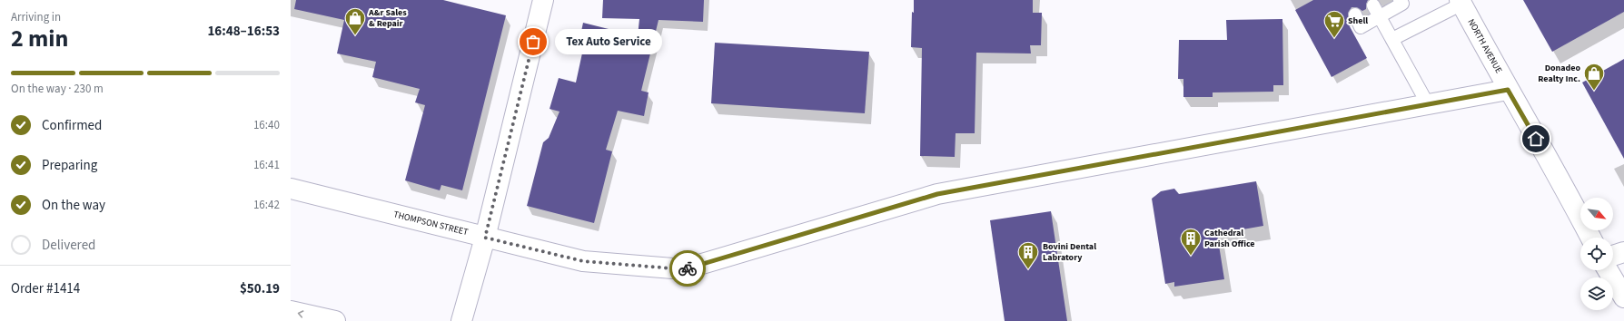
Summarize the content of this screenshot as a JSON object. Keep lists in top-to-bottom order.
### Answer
{
  "streets": {
    "main road": ["NORTH AVENUE", "THOMPSON STREET"]
  },
  "crossings": [
    ["NORTH AVENUE", "THOMPSON STREET"]
  ],
  "places": {
    "shop": ["A&r Sales & Repair", "Donadeo Realty Inc."],
    "supermarket": ["Shell"],
    "other": ["Tex Auto Service"],
    "building": ["Cathedral Parish Office", "Bovini Dental Labratory"]
  },
  "north": "bottom right",
  "page": {
    "heading": ["2 min", "Arriving in", "16:48–16:53"],
    "panel": ["Order #1414", "$50.19"],
    "bubble": "Tex Auto Service",
    "bar": "On the way · 230 m",
    "list": [
      ["Confirmed", "16:40"],
      ["Preparing", "16:41"],
      ["On the way", "16:42"],
      "Delivered"
    ]
  }
}
